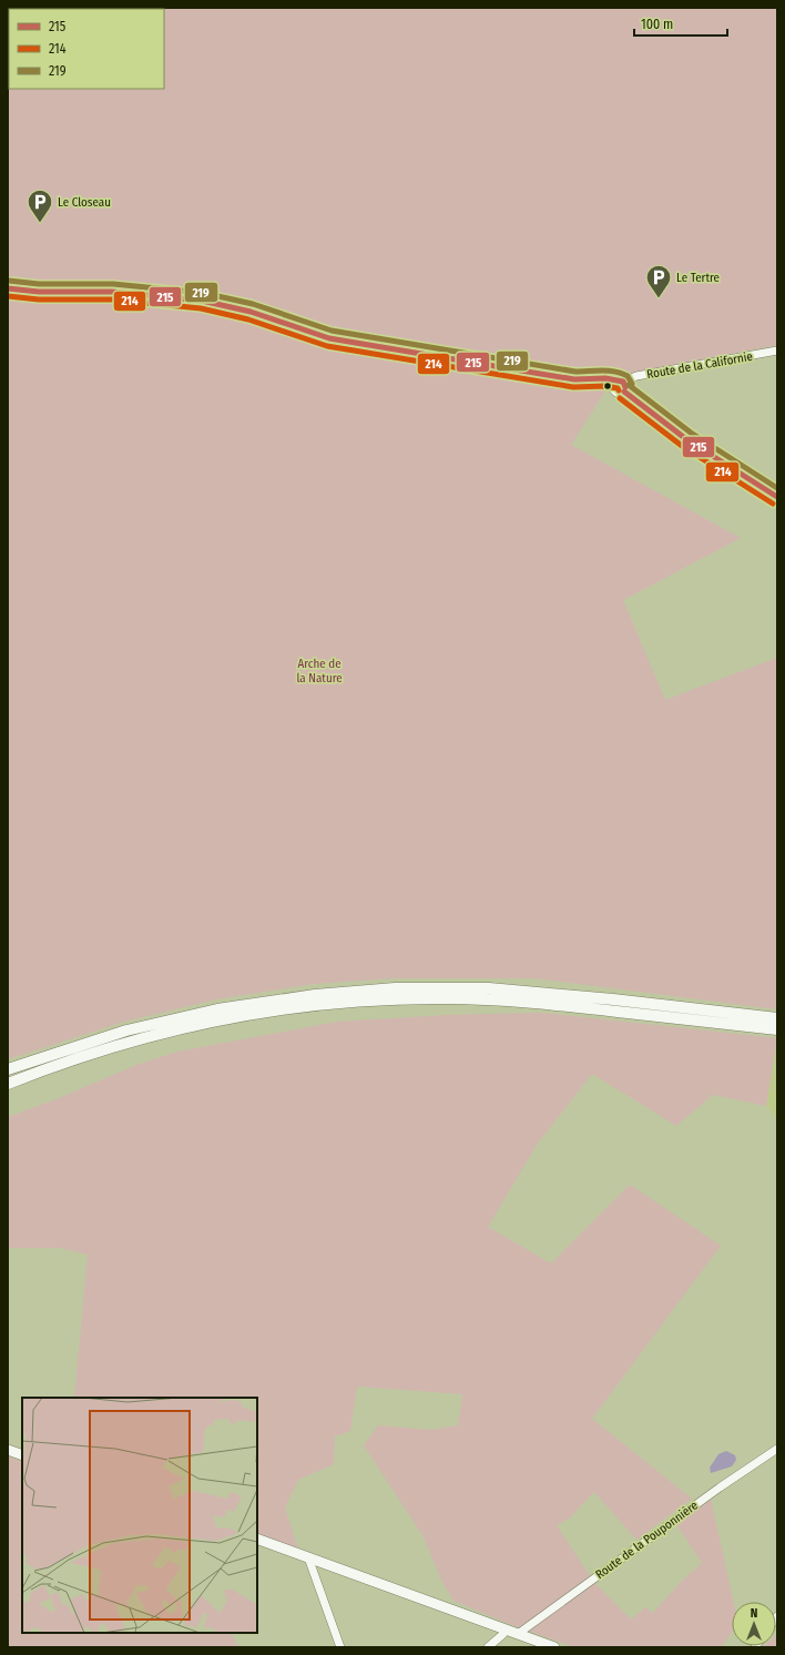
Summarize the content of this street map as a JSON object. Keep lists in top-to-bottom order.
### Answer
{
  "streets": {
    "street": ["Route de la Californie", "Route de la Pouponnière"]
  },
  "parks": ["Arche de la Nature"],
  "places": {
    "parking": ["Le Closeau", "Le Tertre"]
  },
  "lines": ["transit line 219", "transit line 215", "transit line 214"],
  "legend": ["215", "214", "219"],
  "scale_bar": "100 m",
  "north": "top"
}
